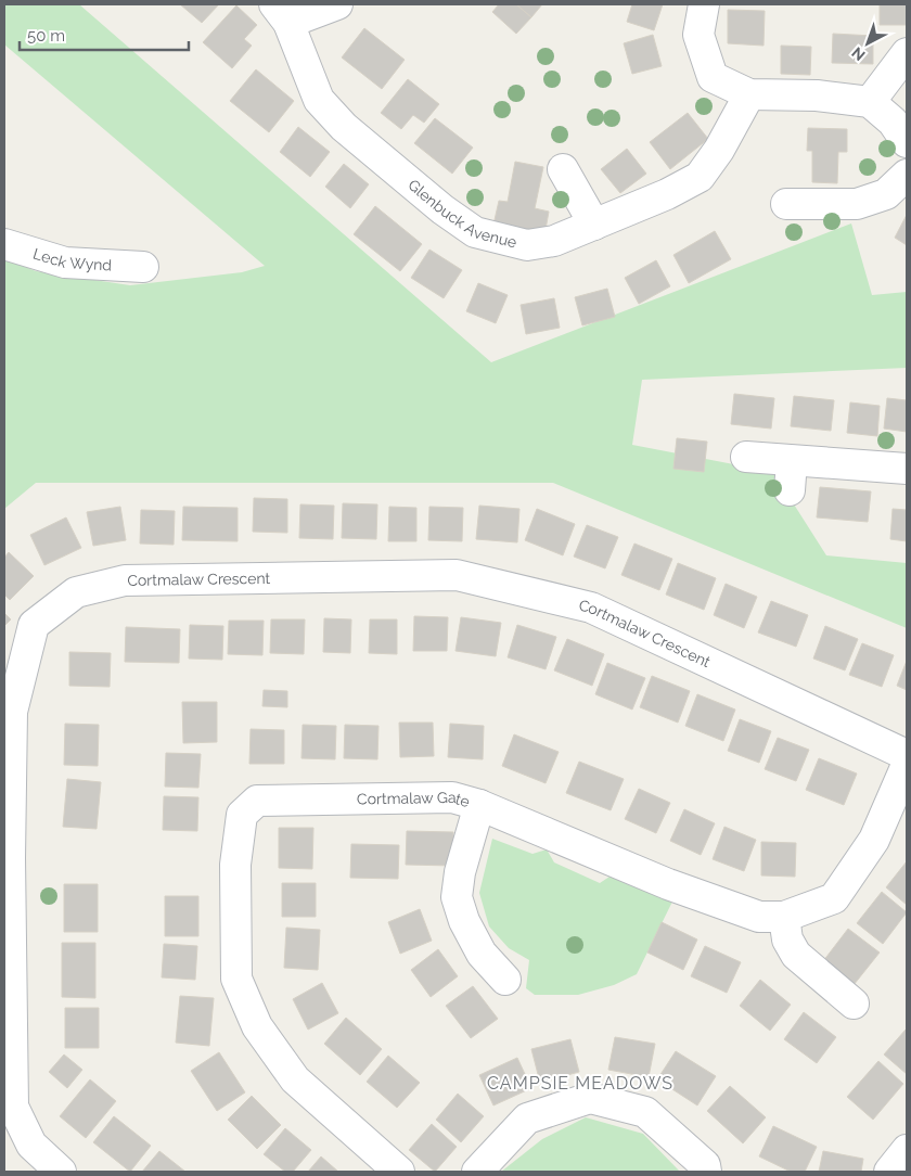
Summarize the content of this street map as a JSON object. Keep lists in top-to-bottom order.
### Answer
{
  "streets": {
    "street": [
      "Glenbuck Avenue",
      "Leck Wynd",
      "Cortmalaw Crescent",
      "Cortmalaw Gate"
    ]
  },
  "districts": ["CAMPSIE MEADOWS"],
  "scale_bar": "50 m",
  "north": "bottom left"
}
